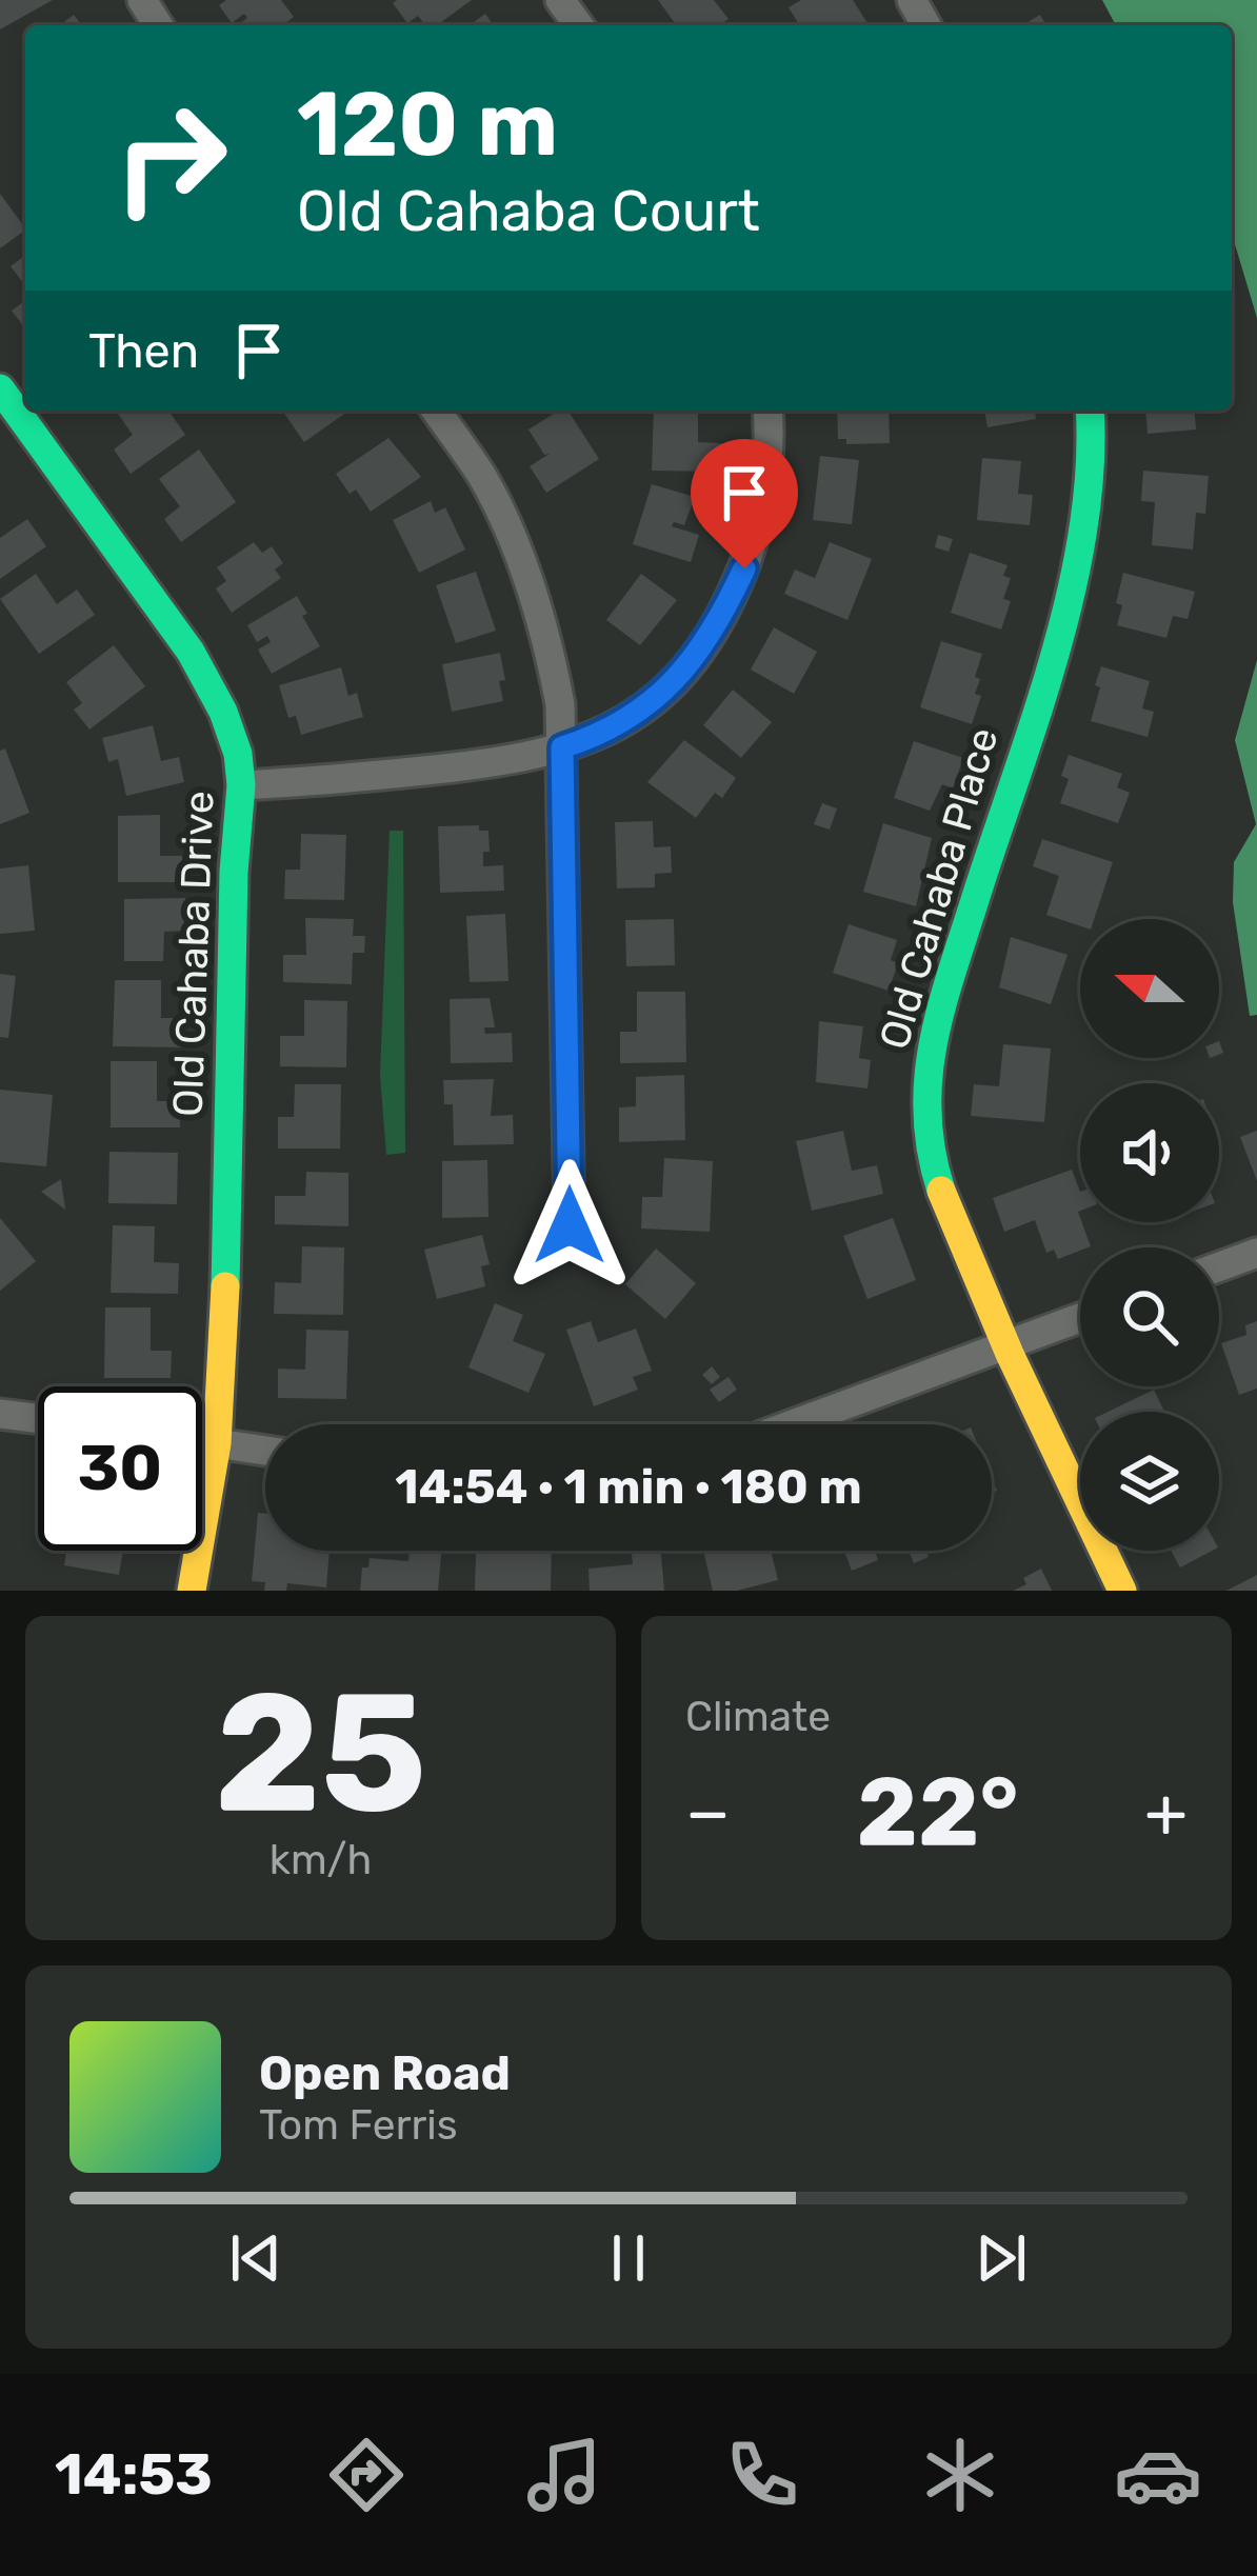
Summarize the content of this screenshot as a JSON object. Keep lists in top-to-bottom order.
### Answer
{
  "streets": {
    "street": ["Old Cahaba Place", "Old Cahaba Drive"]
  },
  "north": "left",
  "page": {
    "turn": ["120 m", "Old Cahaba Court"],
    "then": "Then",
    "limit": "30",
    "trip": "14:54 · 1 min · 180 m",
    "tile": [
      ["25", "km/h"],
      "Climate"
    ],
    "heat": ["−", "22°", "+"],
    "song": ["Open Road", "Tom Ferris"],
    "tabs": "14:53"
  }
}
